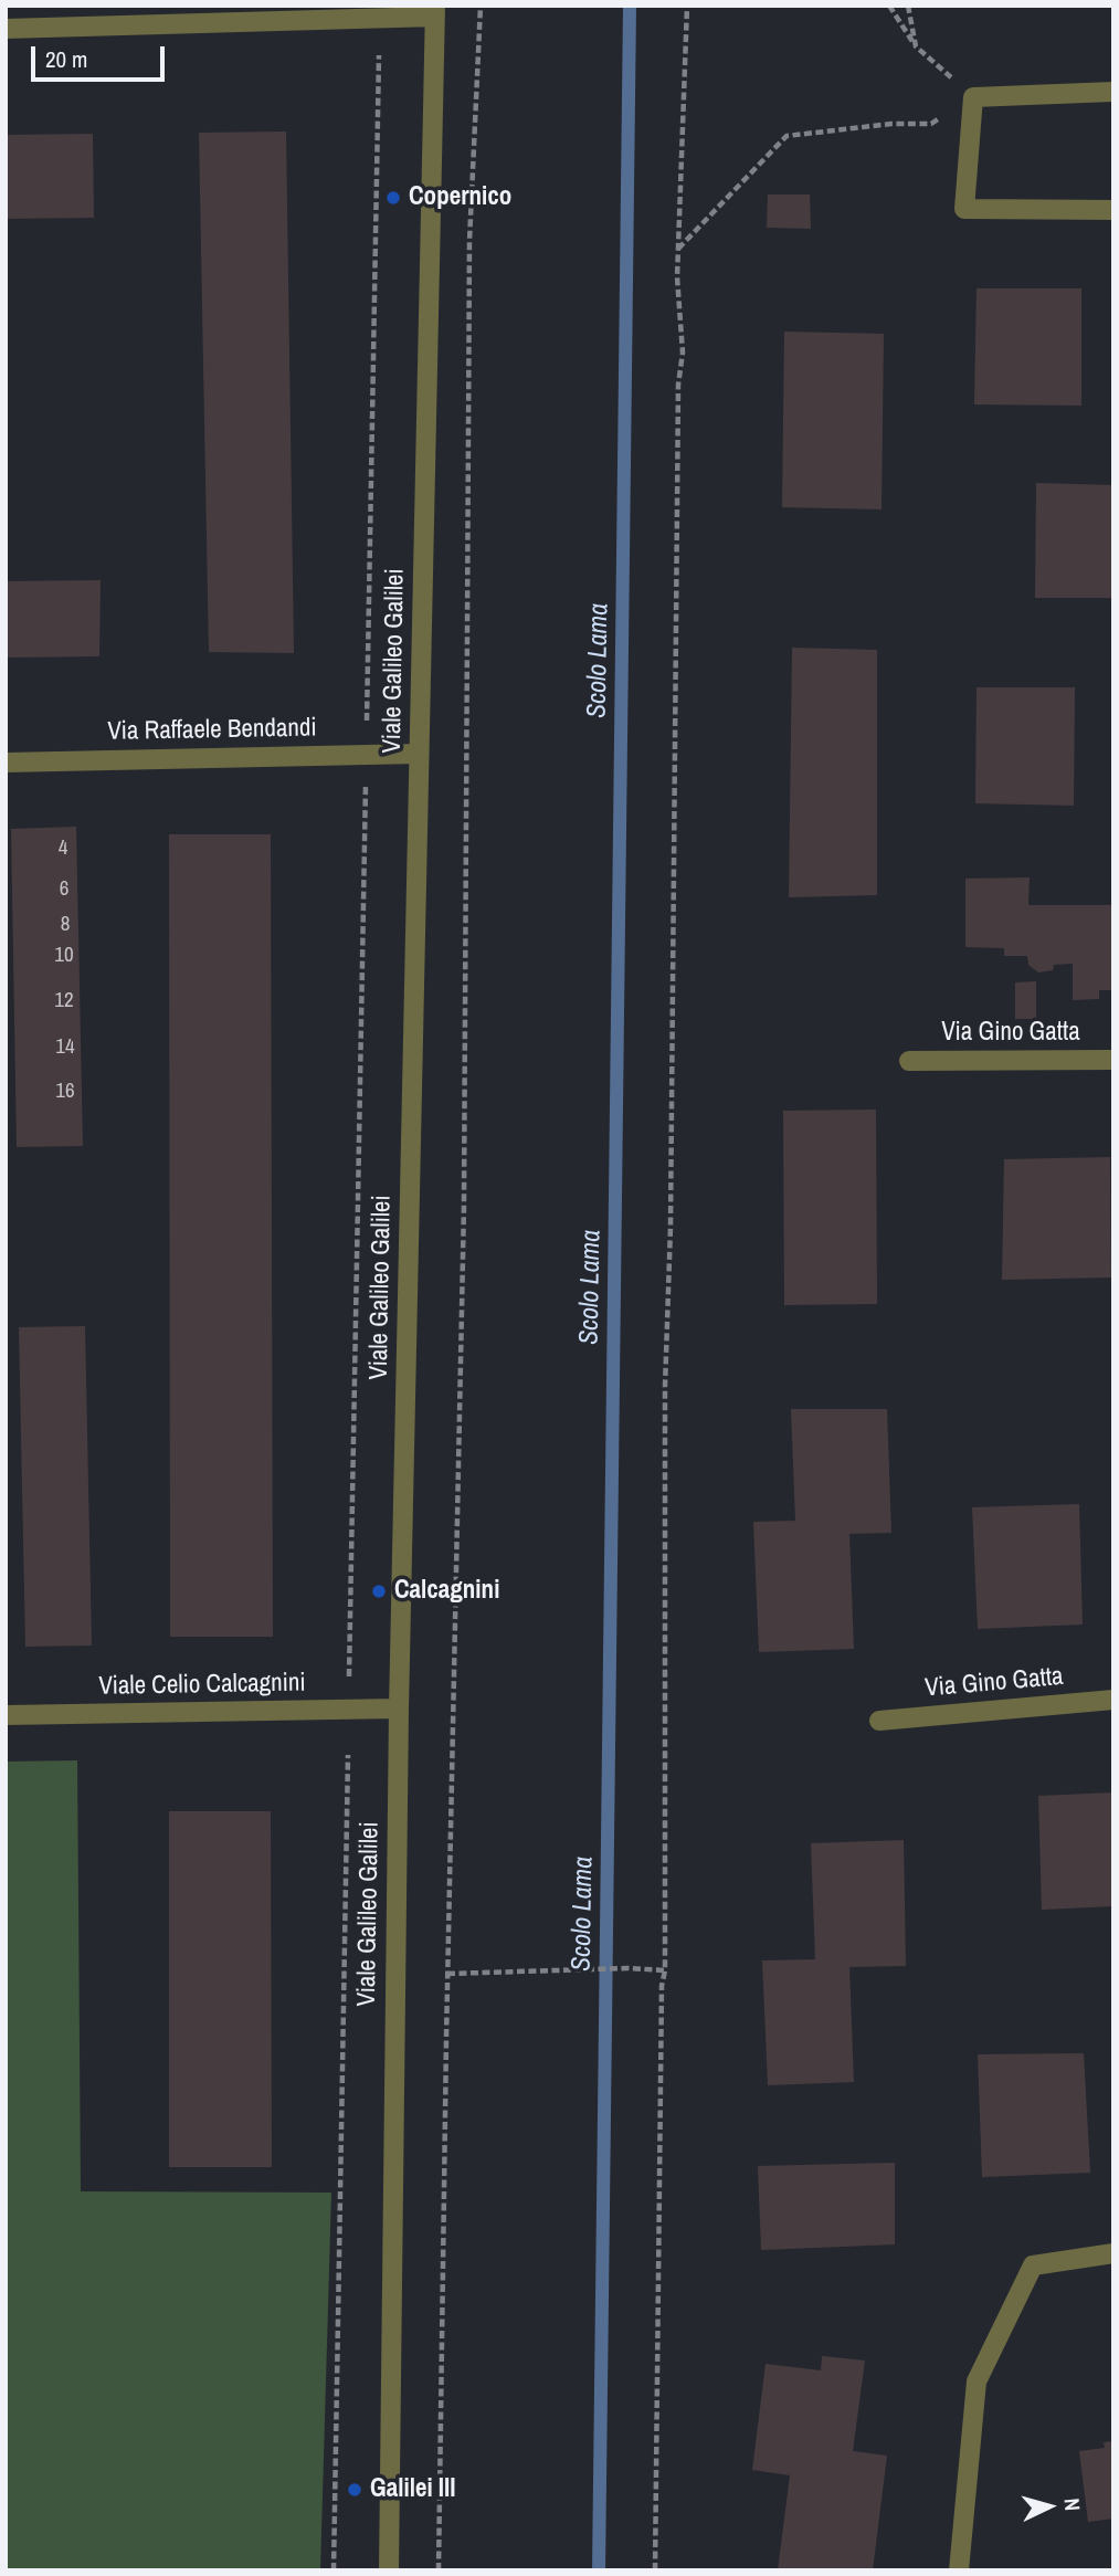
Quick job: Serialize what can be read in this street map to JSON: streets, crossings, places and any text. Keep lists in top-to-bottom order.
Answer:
{
  "streets": {
    "street": [
      "Viale Galileo Galilei",
      "Via Raffaele Bendandi",
      "Via Gino Gatta",
      "Viale Celio Calcagnini"
    ]
  },
  "crossings": [
    ["Viale Galileo Galilei", "Via Raffaele Bendandi"],
    ["Viale Galileo Galilei", "Viale Celio Calcagnini"]
  ],
  "water": ["Scolo Lama"],
  "places": ["Copernico", "Calcagnini", "Galilei III"],
  "house_numbers": [
    "4",
    "6",
    "8",
    "10",
    "12",
    "14",
    "16"
  ],
  "scale_bar": "20 m",
  "north": "right"
}
